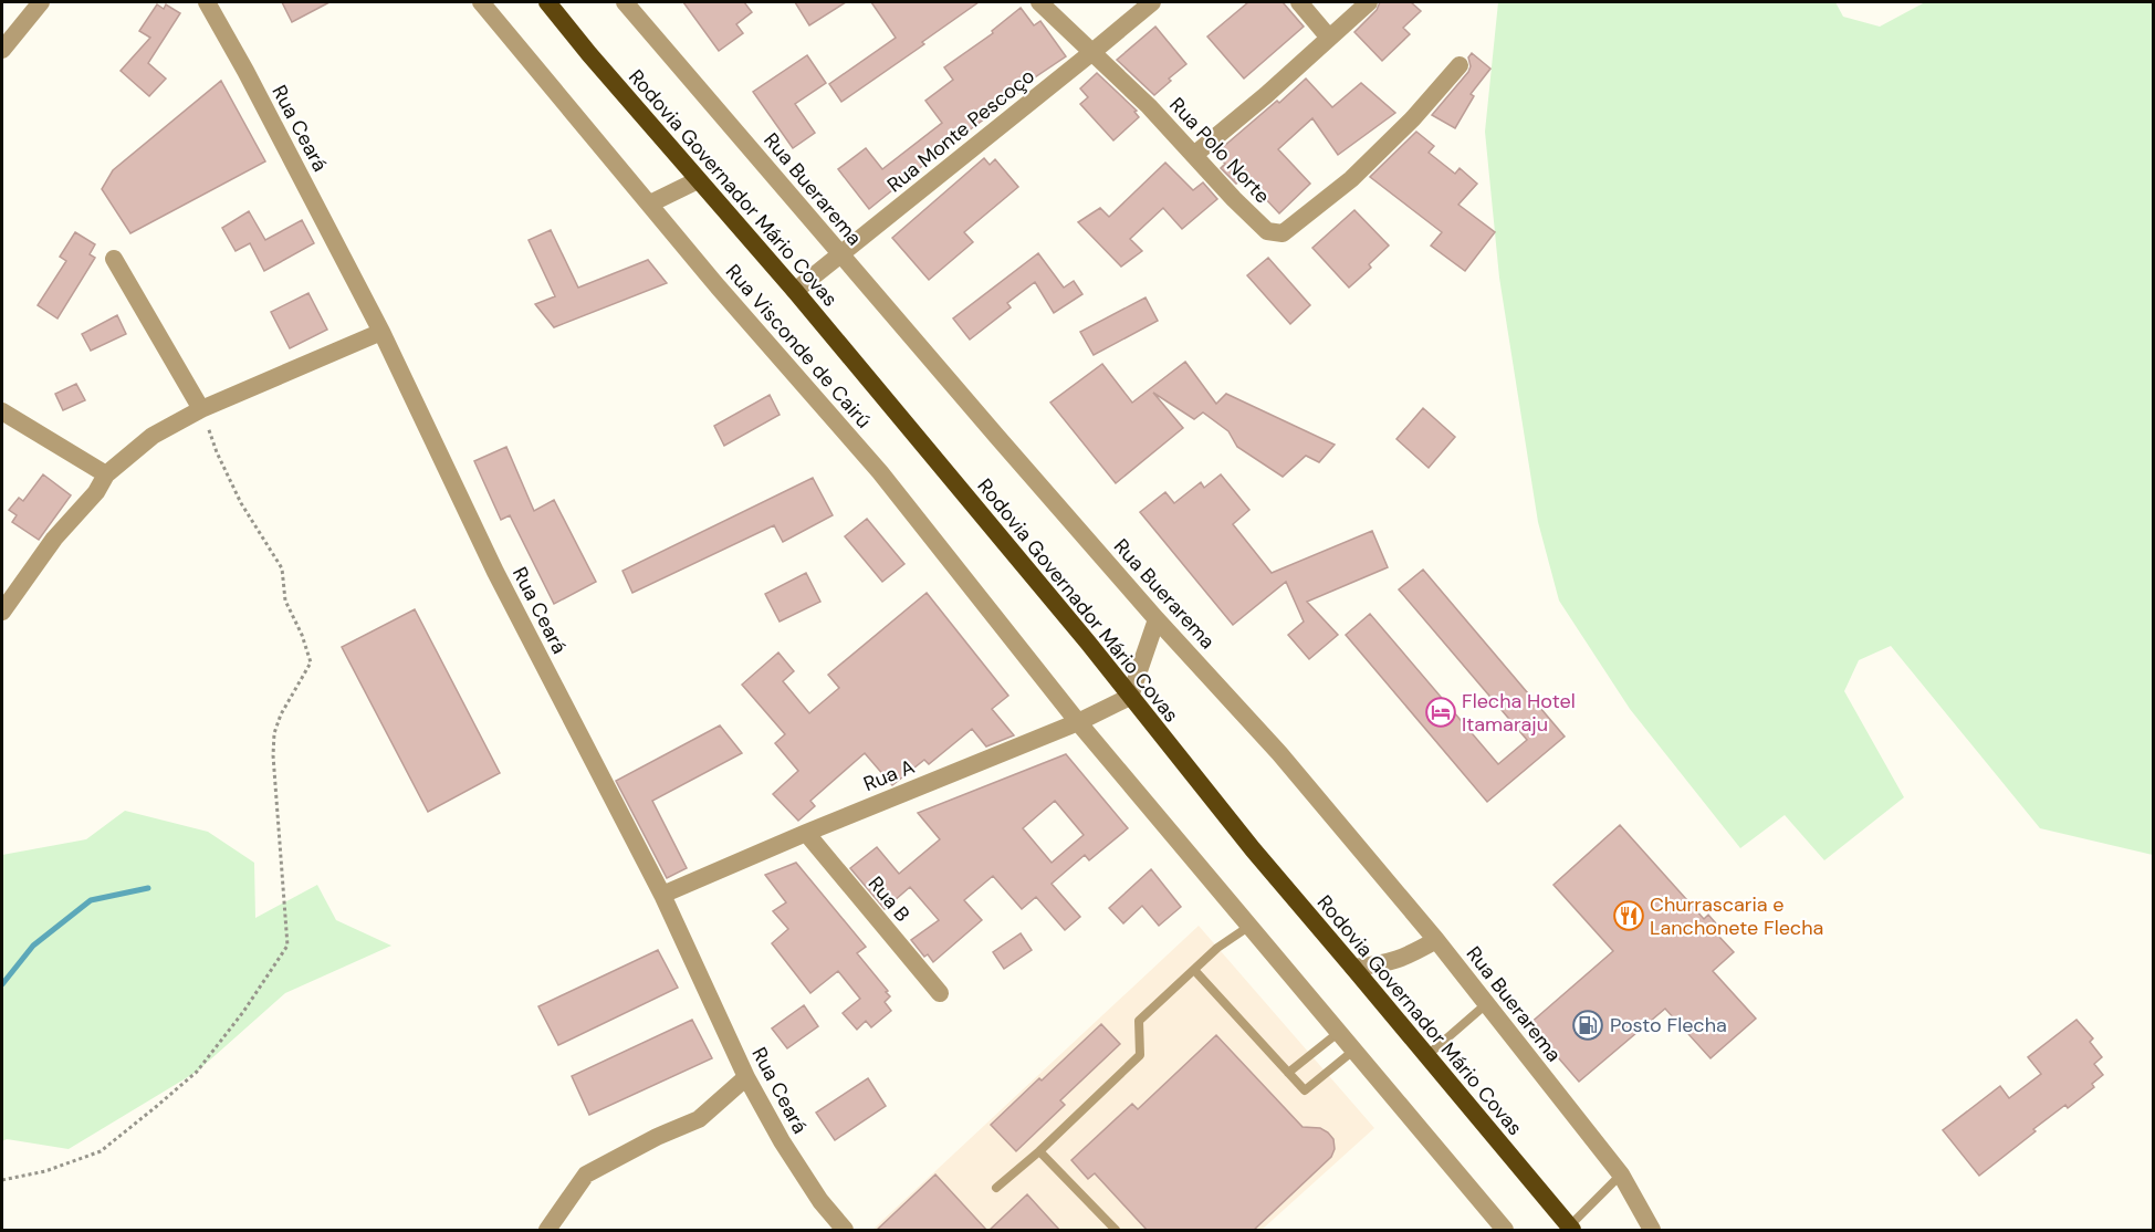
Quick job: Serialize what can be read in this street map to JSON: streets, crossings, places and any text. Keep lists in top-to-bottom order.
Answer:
{
  "streets": {
    "highway": ["Rodovia Governador Mário Covas"],
    "street": [
      "Rua Ceará",
      "Rua Monte Pescoço",
      "Rua Polo Norte",
      "Rua Buerarema",
      "Rua Visconde de Cairú",
      "Rua A",
      "Rua B"
    ]
  },
  "crossings": [
    ["Rua Ceará", "Rua A"],
    ["Rua Monte Pescoço", "Rua Polo Norte"],
    ["Rua Monte Pescoço", "Rodovia Governador Mário Covas"],
    ["Rua Monte Pescoço", "Rua Buerarema"],
    ["Rodovia Governador Mário Covas", "Rua A"],
    ["Rua Visconde de Cairú", "Rua A"],
    ["Rua A", "Rua B"]
  ],
  "places": {
    "hotel": ["Flecha Hotel Itamaraju"],
    "restaurant": ["Churrascaria e Lanchonete Flecha"],
    "fuel station": ["Posto Flecha"]
  }
}
